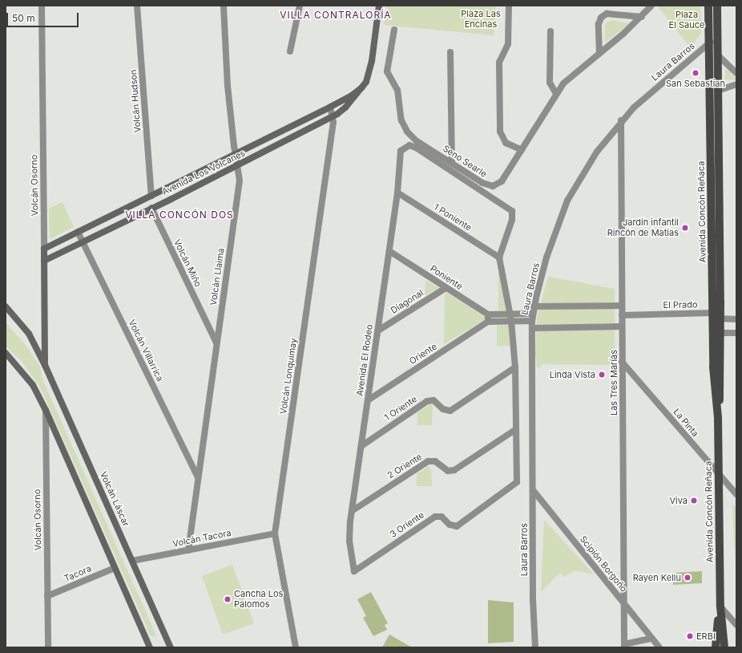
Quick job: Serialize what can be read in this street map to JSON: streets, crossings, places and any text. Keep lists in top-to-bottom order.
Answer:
{
  "streets": {
    "main road": ["Avenida Concón Reñaca"],
    "street": [
      "Laura Barros",
      "Volcán Hudson",
      "Seno Searle",
      "Avenida Los Volcanes",
      "Volcán Osorno",
      "1 Poniente",
      "Volcán Miño",
      "Volcán Llaima",
      "Poniente",
      "Diagonal",
      "El Prado",
      "Volcán Villarrica",
      "Oriente",
      "Avenida El Rodeo",
      "Volcán Lonquimay",
      "Las Tres Marías",
      "1 Oriente",
      "La Pinta",
      "2 Oriente",
      "Volcán Láscar",
      "3 Oriente",
      "Volcán Tacora",
      "Scipión Borgoño",
      "Tacora"
    ]
  },
  "crossings": [
    ["Laura Barros", "Avenida Concón Reñaca"],
    ["Laura Barros", "Las Tres Marías"],
    ["Laura Barros", "Scipión Borgoño"],
    ["Volcán Hudson", "Avenida Los Volcanes"],
    ["Avenida Los Volcanes", "Volcán Osorno"],
    ["Avenida Los Volcanes", "Volcán Miño"],
    ["Avenida Los Volcanes", "Volcán Llaima"],
    ["Avenida Los Volcanes", "Volcán Villarrica"],
    ["Avenida Los Volcanes", "Volcán Lonquimay"],
    ["Volcán Osorno", "Volcán Láscar"],
    ["Volcán Osorno", "Tacora"],
    ["Avenida Concón Reñaca", "El Prado"],
    ["Avenida Concón Reñaca", "La Pinta"],
    ["1 Poniente", "Avenida El Rodeo"],
    ["Volcán Miño", "Volcán Llaima"],
    ["Volcán Llaima", "Volcán Villarrica"],
    ["Volcán Llaima", "Volcán Tacora"],
    ["Poniente", "Diagonal"],
    ["Poniente", "Avenida El Rodeo"],
    ["Diagonal", "Avenida El Rodeo"],
    ["El Prado", "Las Tres Marías"],
    ["Oriente", "Avenida El Rodeo"],
    ["Avenida El Rodeo", "1 Oriente"],
    ["Avenida El Rodeo", "2 Oriente"],
    ["Avenida El Rodeo", "3 Oriente"],
    ["Volcán Lonquimay", "Volcán Tacora"],
    ["Las Tres Marías", "La Pinta"],
    ["Las Tres Marías", "Scipión Borgoño"],
    ["2 Oriente", "3 Oriente"],
    ["Volcán Láscar", "Volcán Tacora"]
  ],
  "districts": ["VILLA CONTRALORÍA", "VILLA CONCÓN DOS"],
  "parks": ["Plaza Las Encinas", "Plaza El Sauce"],
  "places": [
    "San Sebastian",
    "Jardín infantil Rincón de Matías",
    "Linda Vista",
    "Viva",
    "Rayen Kellu",
    "Cancha Los Palomos",
    "ERBI"
  ],
  "scale_bar": "50 m"
}
